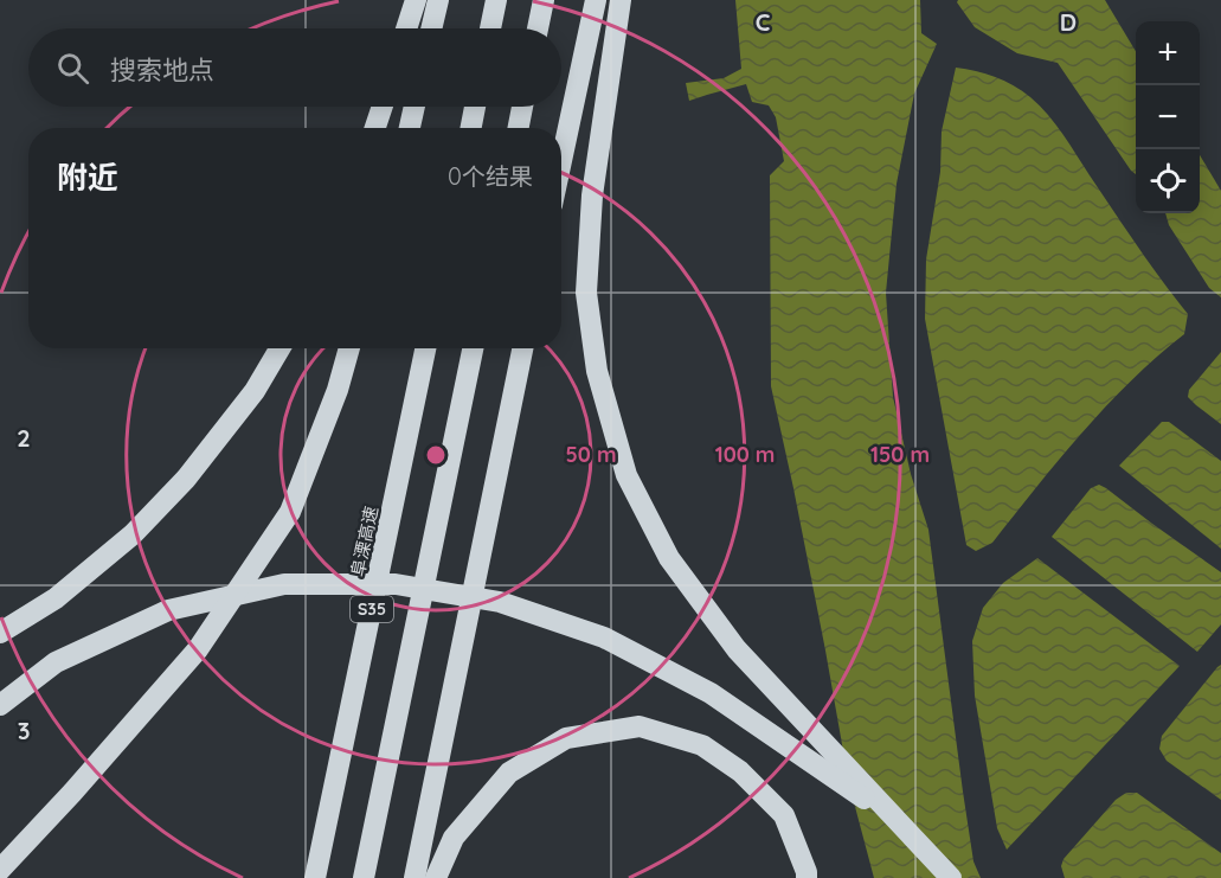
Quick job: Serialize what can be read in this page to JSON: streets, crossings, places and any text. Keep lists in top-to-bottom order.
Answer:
{
  "streets": {
    "highway": ["阜溧高速", "S35"]
  },
  "page": {
    "map_buttons": ["+", "−"],
    "search": "搜索地点",
    "heading": ["附近", "0个结果"]
  },
  "grid": {
    "columns": ["C", "D"],
    "rows": ["2", "3"]
  },
  "rings": ["50 m", "100 m", "150 m"]
}
